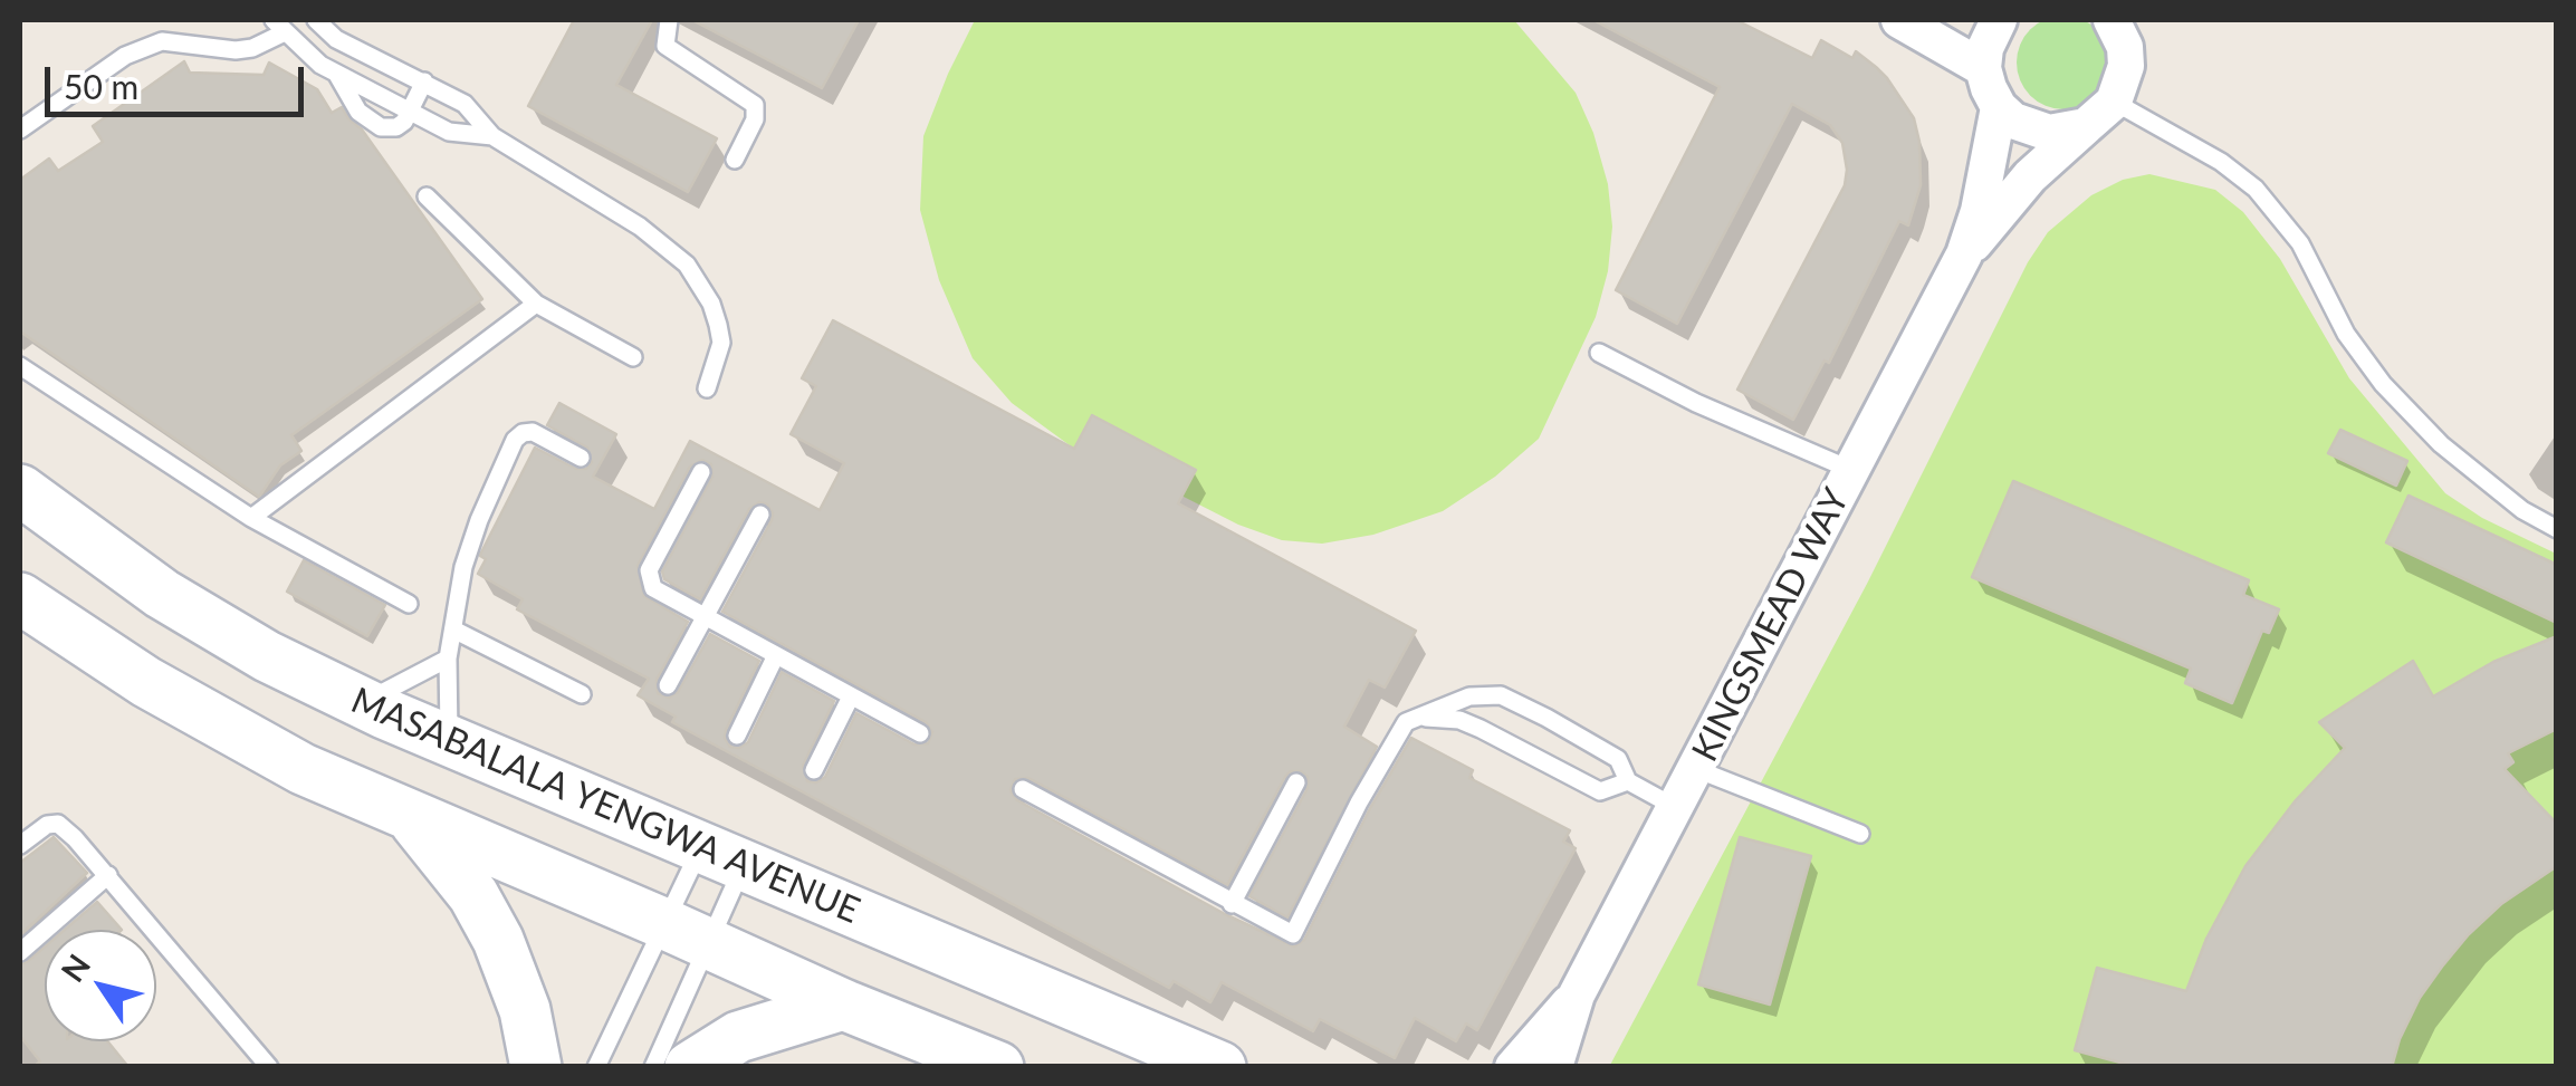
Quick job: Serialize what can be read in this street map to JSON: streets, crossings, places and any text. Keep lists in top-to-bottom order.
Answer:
{
  "streets": {
    "main road": ["MASABALALA YENGWA AVENUE"],
    "street": ["KINGSMEAD WAY"]
  },
  "scale_bar": "50 m",
  "north": "top left"
}
